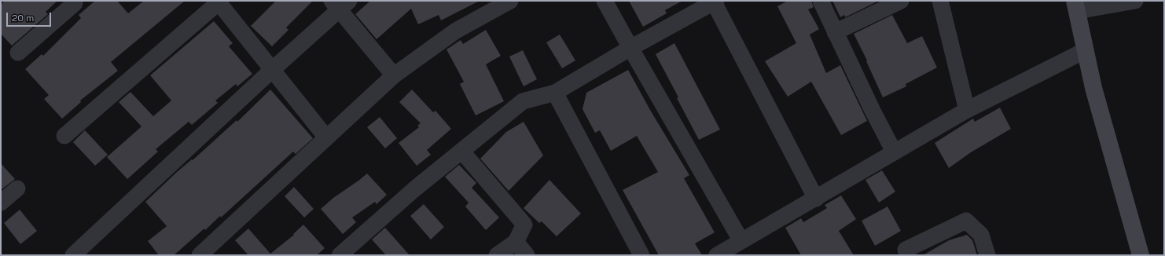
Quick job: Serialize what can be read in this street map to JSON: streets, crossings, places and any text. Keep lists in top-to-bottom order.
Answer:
{
  "scale_bar": "20 m"
}
